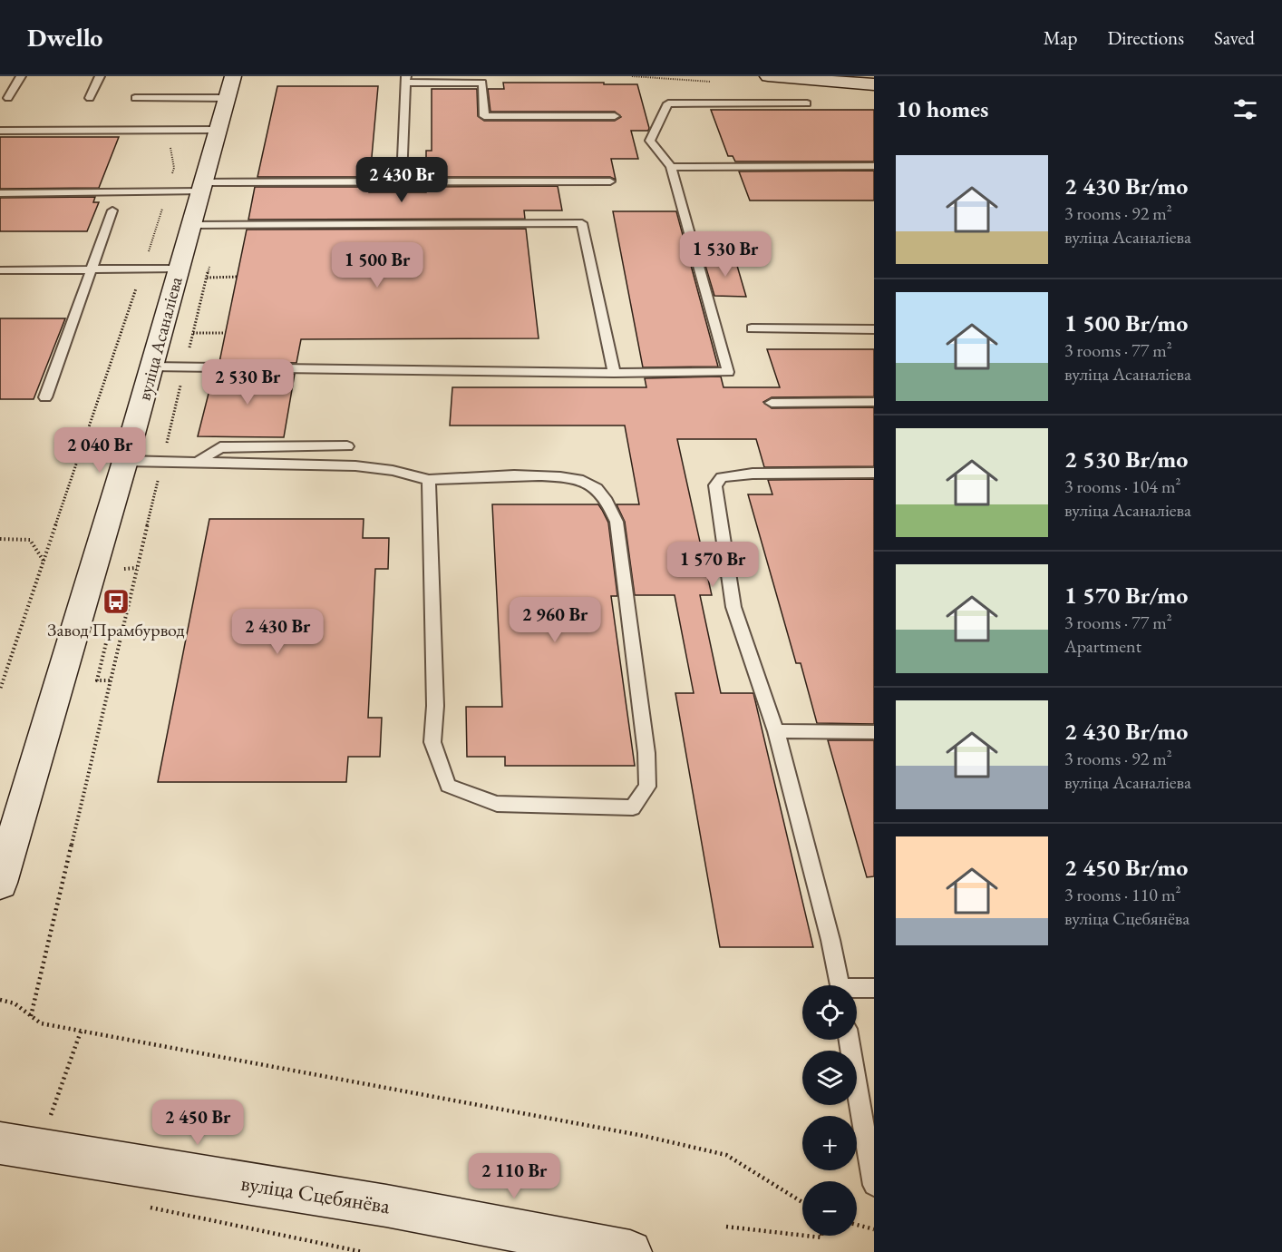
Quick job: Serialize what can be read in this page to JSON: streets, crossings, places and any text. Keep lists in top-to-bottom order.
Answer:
{
  "streets": {
    "street": ["вуліца Асаналіева", "вуліца Сцебянёва"]
  },
  "places": {
    "bus stop": ["Завод Прамбурвод"]
  },
  "page": {
    "header": "Dwello",
    "nav": ["Map", "Directions", "Saved"],
    "heading": "10 homes",
    "list": [
      {
        "name": "2 430 Br/mo",
        "note": "3 rooms · 92 m² · вуліца Асаналіева"
      },
      {
        "name": "1 500 Br/mo",
        "note": "3 rooms · 77 m² · вуліца Асаналіева"
      },
      {
        "name": "2 530 Br/mo",
        "note": "3 rooms · 104 m² · вуліца Асаналіева"
      },
      {
        "name": "1 570 Br/mo",
        "note": "3 rooms · 77 m² · Apartment"
      },
      {
        "name": "2 430 Br/mo",
        "note": "3 rooms · 92 m² · вуліца Асаналіева"
      },
      {
        "name": "2 450 Br/mo",
        "note": "3 rooms · 110 m² · вуліца Сцебянёва"
      }
    ],
    "price": [
      "2 430 Br",
      "1 530 Br",
      "1 500 Br",
      "2 530 Br",
      "2 040 Br",
      "1 570 Br",
      "2 960 Br",
      "2 430 Br",
      "2 450 Br",
      "2 110 Br"
    ],
    "map_buttons": ["+", "−"]
  }
}
